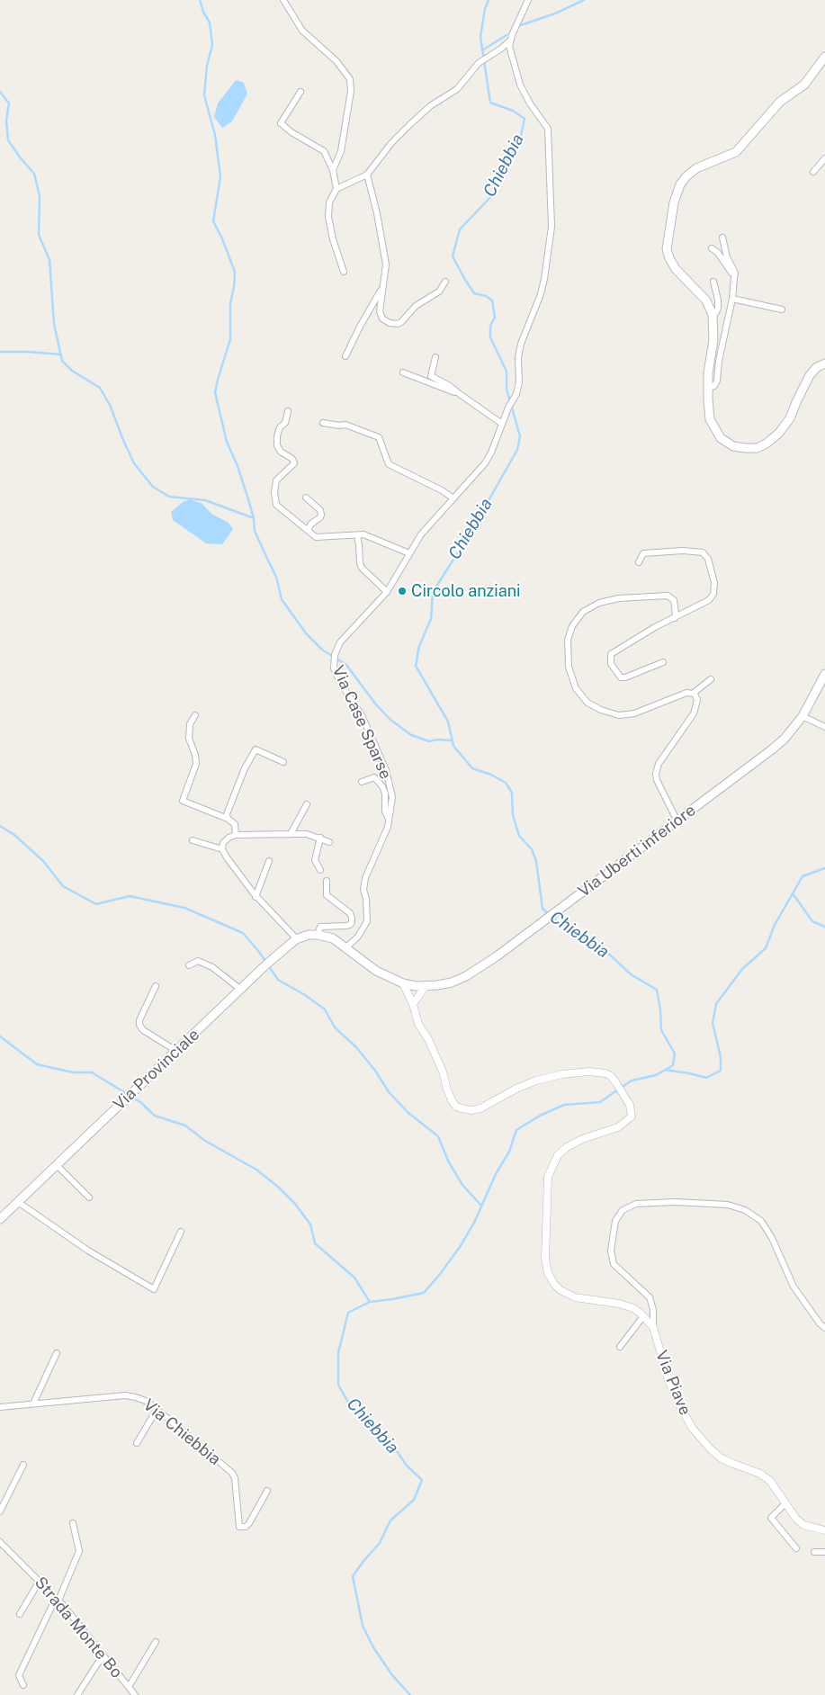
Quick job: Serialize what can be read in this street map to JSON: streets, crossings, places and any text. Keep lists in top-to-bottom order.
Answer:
{
  "streets": {
    "main road": ["Via Uberti inferiore", "Via Provinciale"],
    "street": [
      "Via Case Sparse",
      "Via Piave",
      "Via Chiebbia",
      "Strada Monte Bo"
    ]
  },
  "crossings": [
    ["Via Case Sparse", "Via Uberti inferiore"]
  ],
  "water": ["Chiebbia"],
  "places": ["Circolo anziani"]
}
